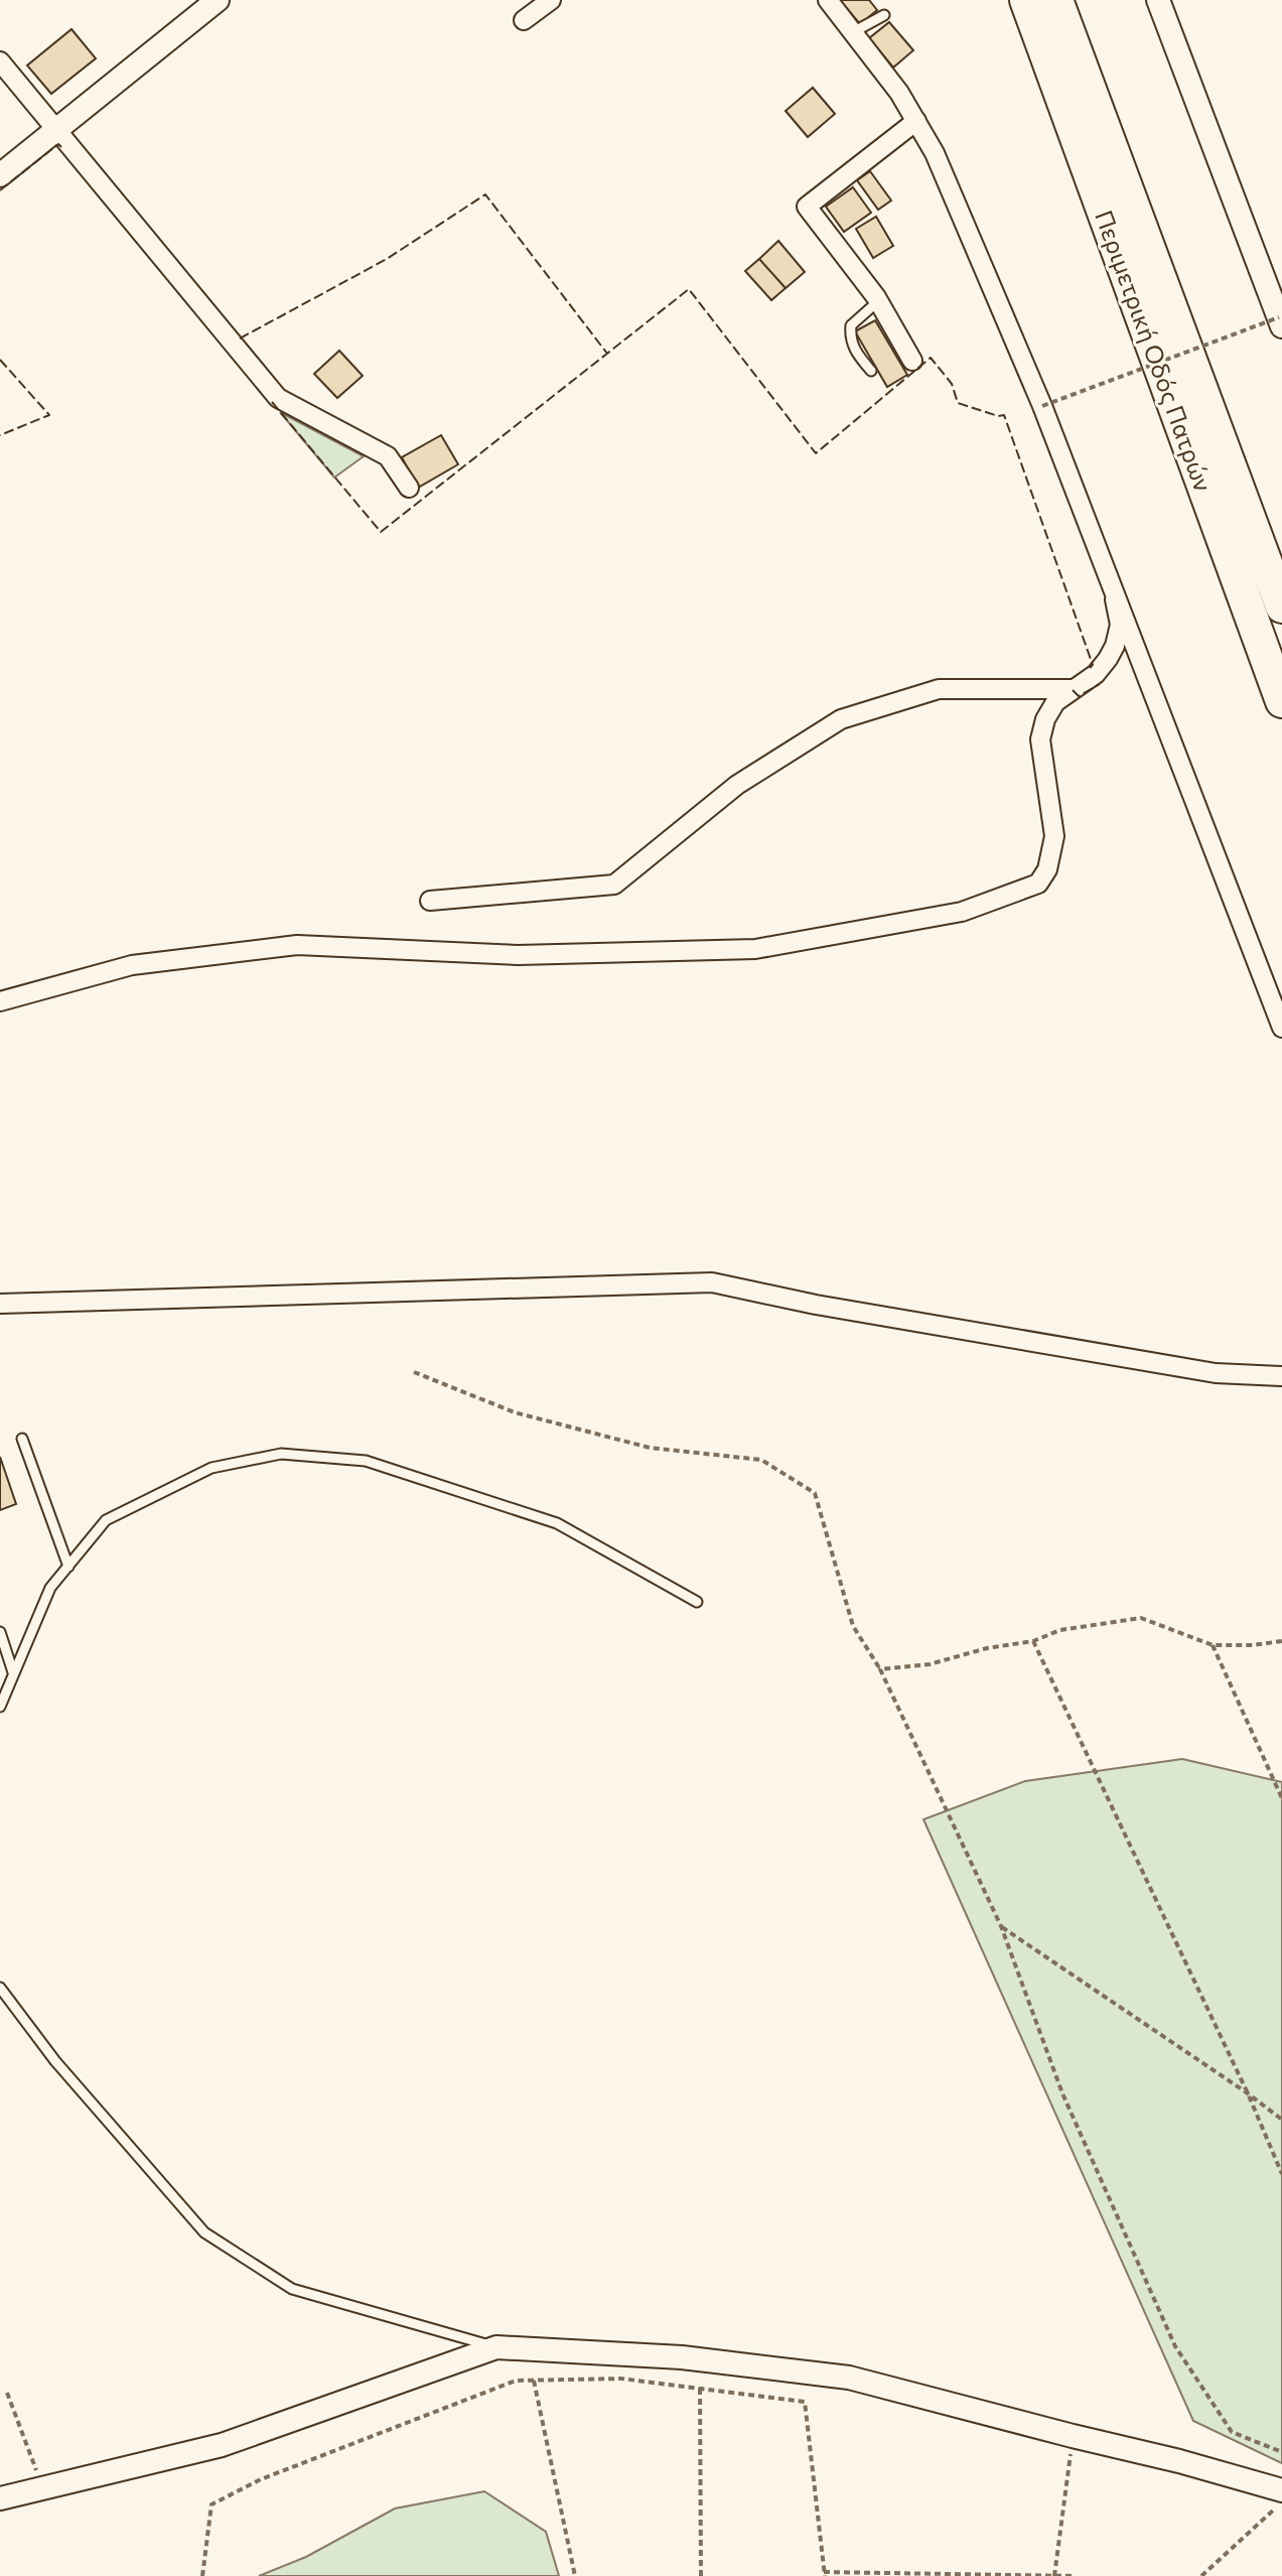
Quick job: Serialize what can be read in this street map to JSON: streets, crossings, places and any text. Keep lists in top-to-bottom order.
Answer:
{
  "streets": {
    "highway": ["Περιμετρική Οδός Πατρών"]
  }
}
